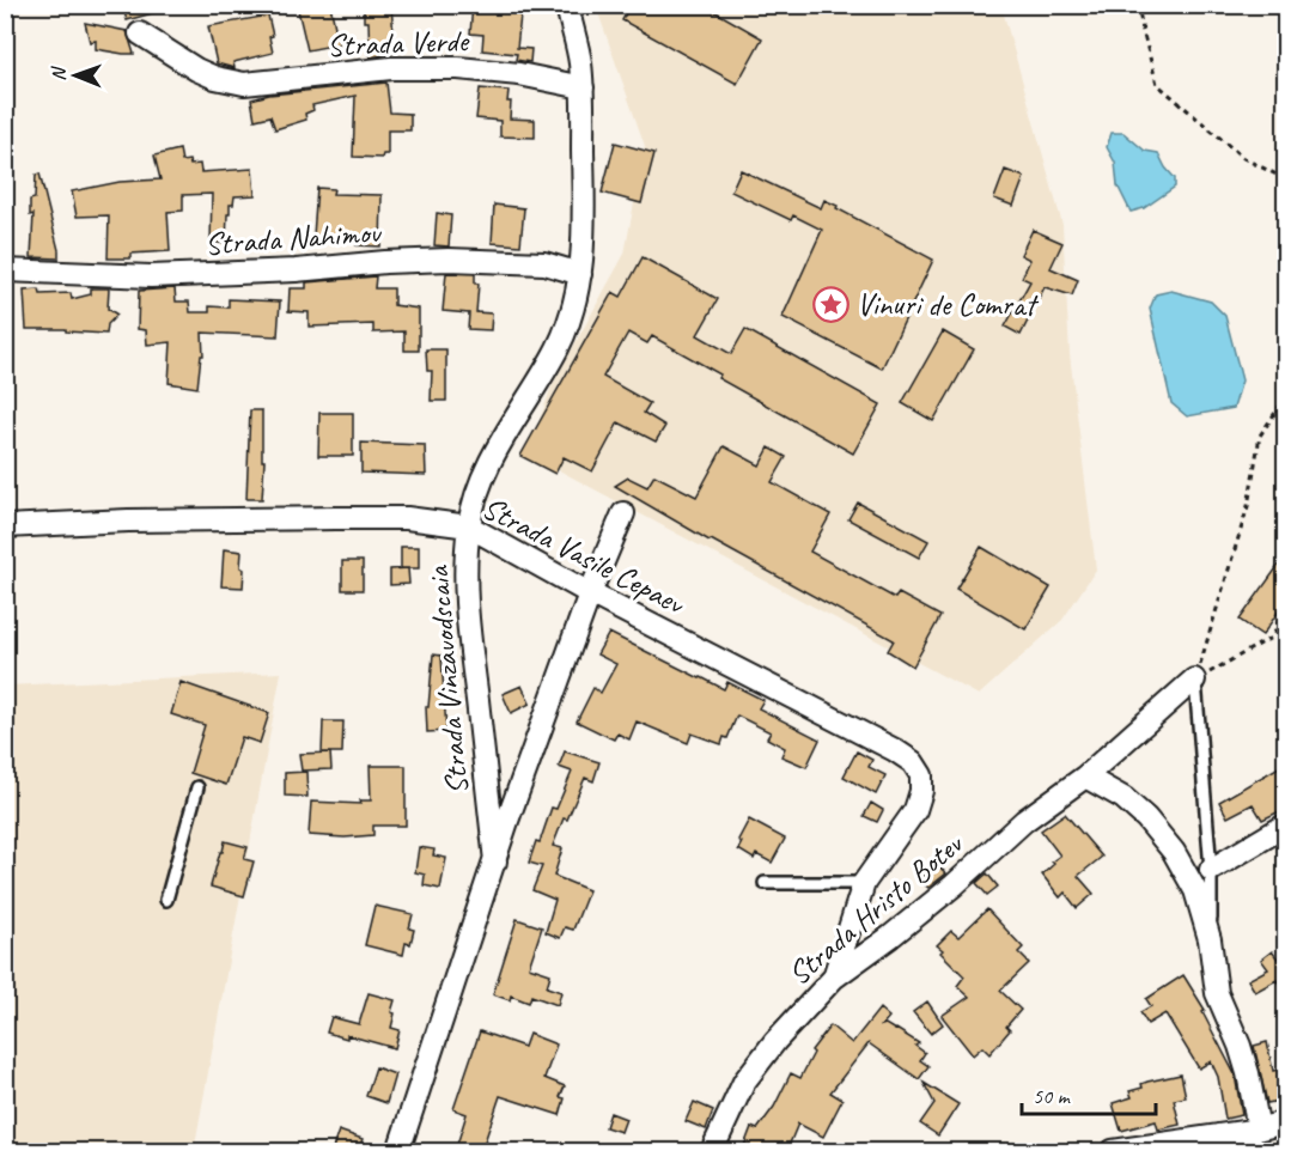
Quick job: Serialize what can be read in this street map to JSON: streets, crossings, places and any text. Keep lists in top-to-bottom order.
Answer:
{
  "streets": {
    "street": [
      "Strada Verde",
      "Strada Nahimov",
      "Strada Vasile Cepaev",
      "Strada Vinzavodscaia",
      "Strada Hristo Botev"
    ]
  },
  "crossings": [
    ["Strada Verde", "Strada Vinzavodscaia"],
    ["Strada Nahimov", "Strada Vinzavodscaia"],
    ["Strada Vasile Cepaev", "Strada Vinzavodscaia"]
  ],
  "places": {
    "place": ["Vinuri de Comrat"]
  },
  "scale_bar": "50 m",
  "north": "left"
}
